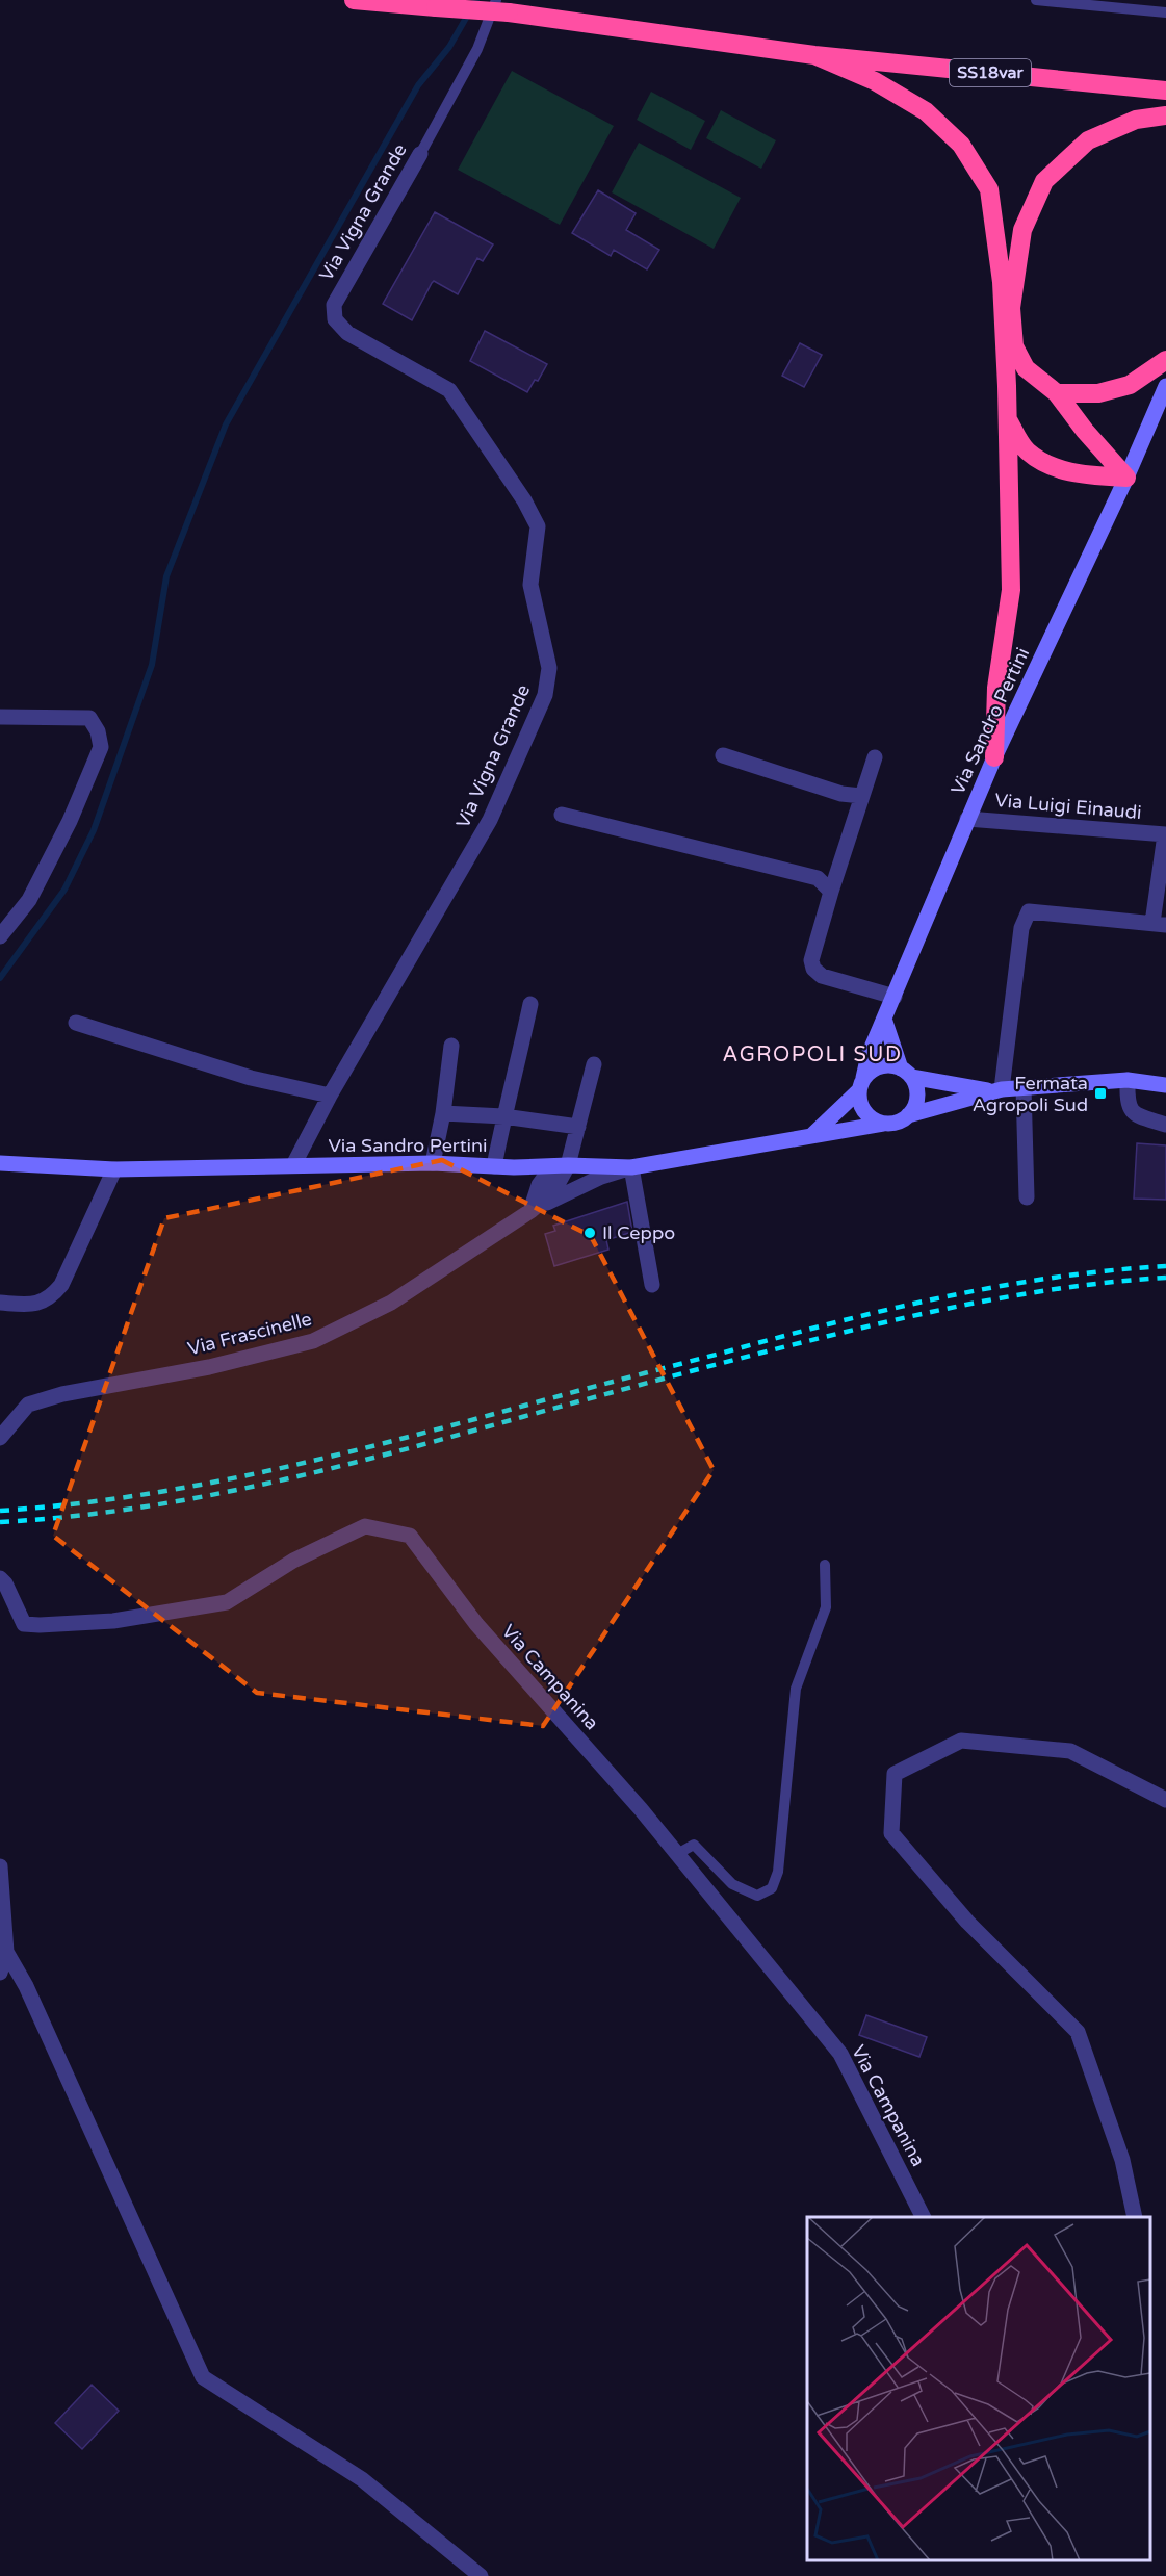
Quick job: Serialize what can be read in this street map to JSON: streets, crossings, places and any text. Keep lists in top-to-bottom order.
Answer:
{
  "streets": {
    "highway": ["SS18var"],
    "street": [
      "Via Vigna Grande",
      "Via Sandro Pertini",
      "Via Luigi Einaudi",
      "Via Frascinelle",
      "Via Campanina"
    ]
  },
  "crossings": [
    ["SS18var", "Via Vigna Grande"],
    ["Via Vigna Grande", "Via Sandro Pertini"],
    ["Via Sandro Pertini", "Via Luigi Einaudi"],
    ["Via Sandro Pertini", "Via Frascinelle"]
  ],
  "districts": ["AGROPOLI SUD"],
  "places": {
    "transit": ["Fermata Agropoli Sud"],
    "other": ["Il Ceppo"]
  }
}
